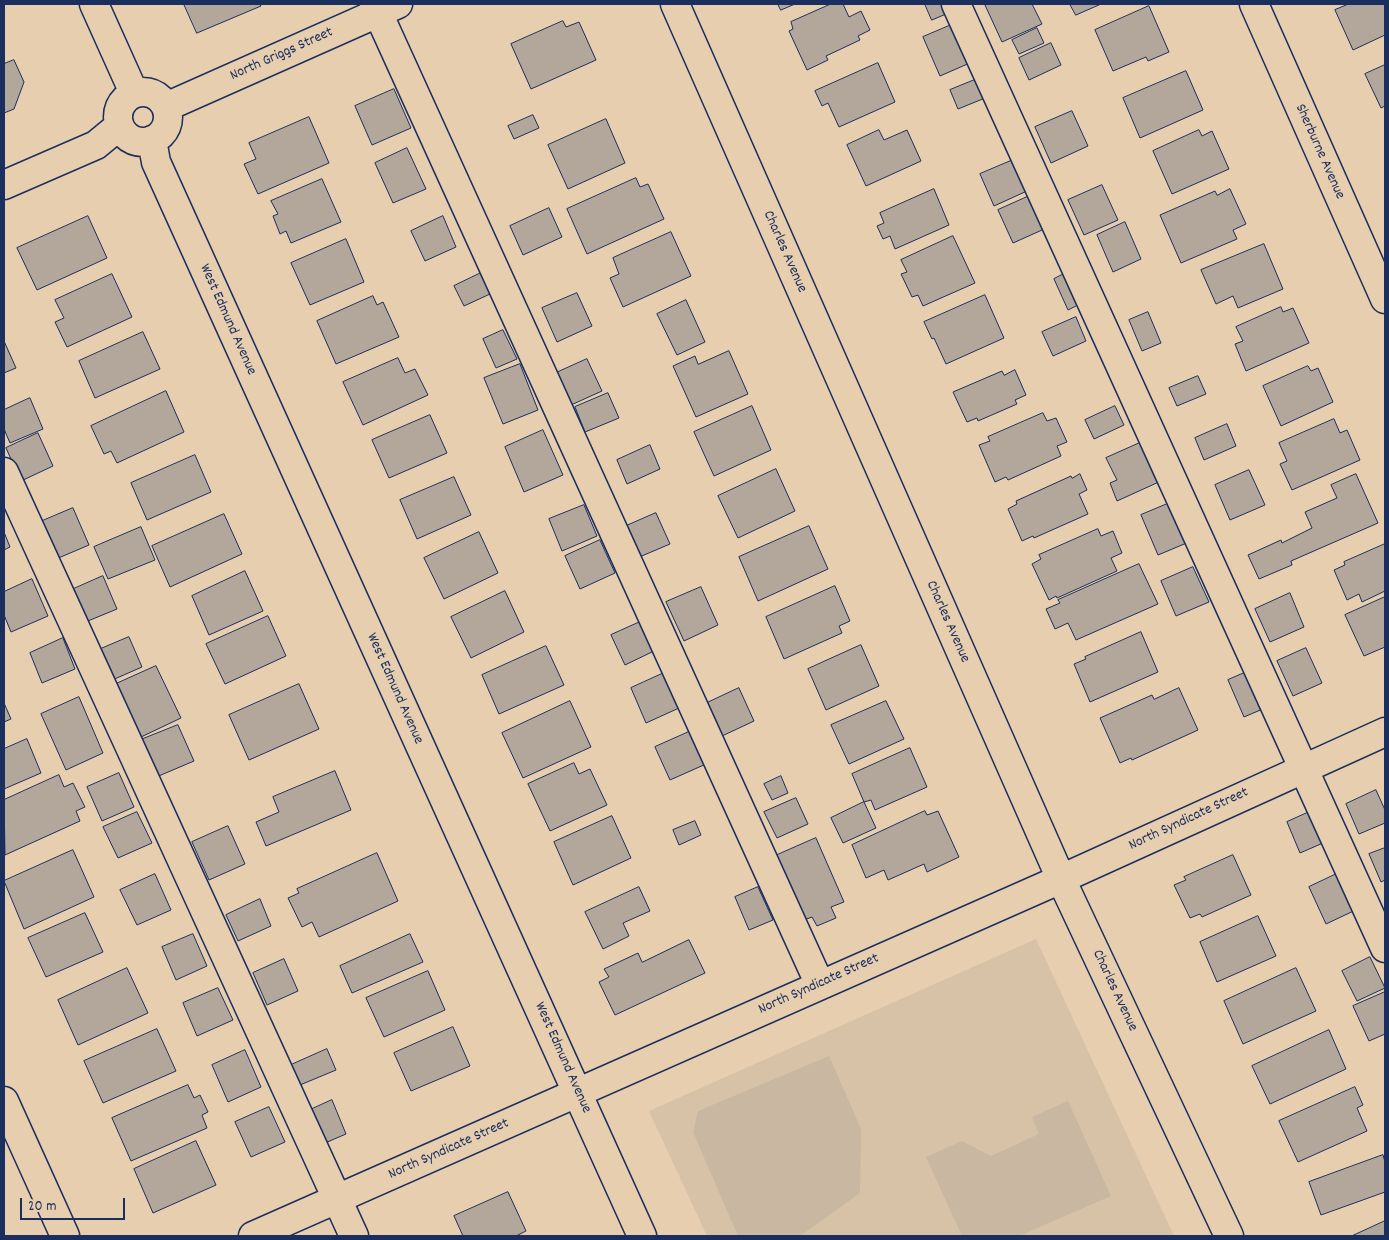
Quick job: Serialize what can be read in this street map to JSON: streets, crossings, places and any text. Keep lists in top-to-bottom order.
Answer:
{
  "streets": {
    "street": [
      "North Griggs Street",
      "Sherburne Avenue",
      "Charles Avenue",
      "West Edmund Avenue",
      "North Syndicate Street"
    ]
  },
  "crossings": [
    ["North Griggs Street", "West Edmund Avenue"],
    ["Charles Avenue", "North Syndicate Street"],
    ["West Edmund Avenue", "North Syndicate Street"]
  ],
  "scale_bar": "20 m"
}
